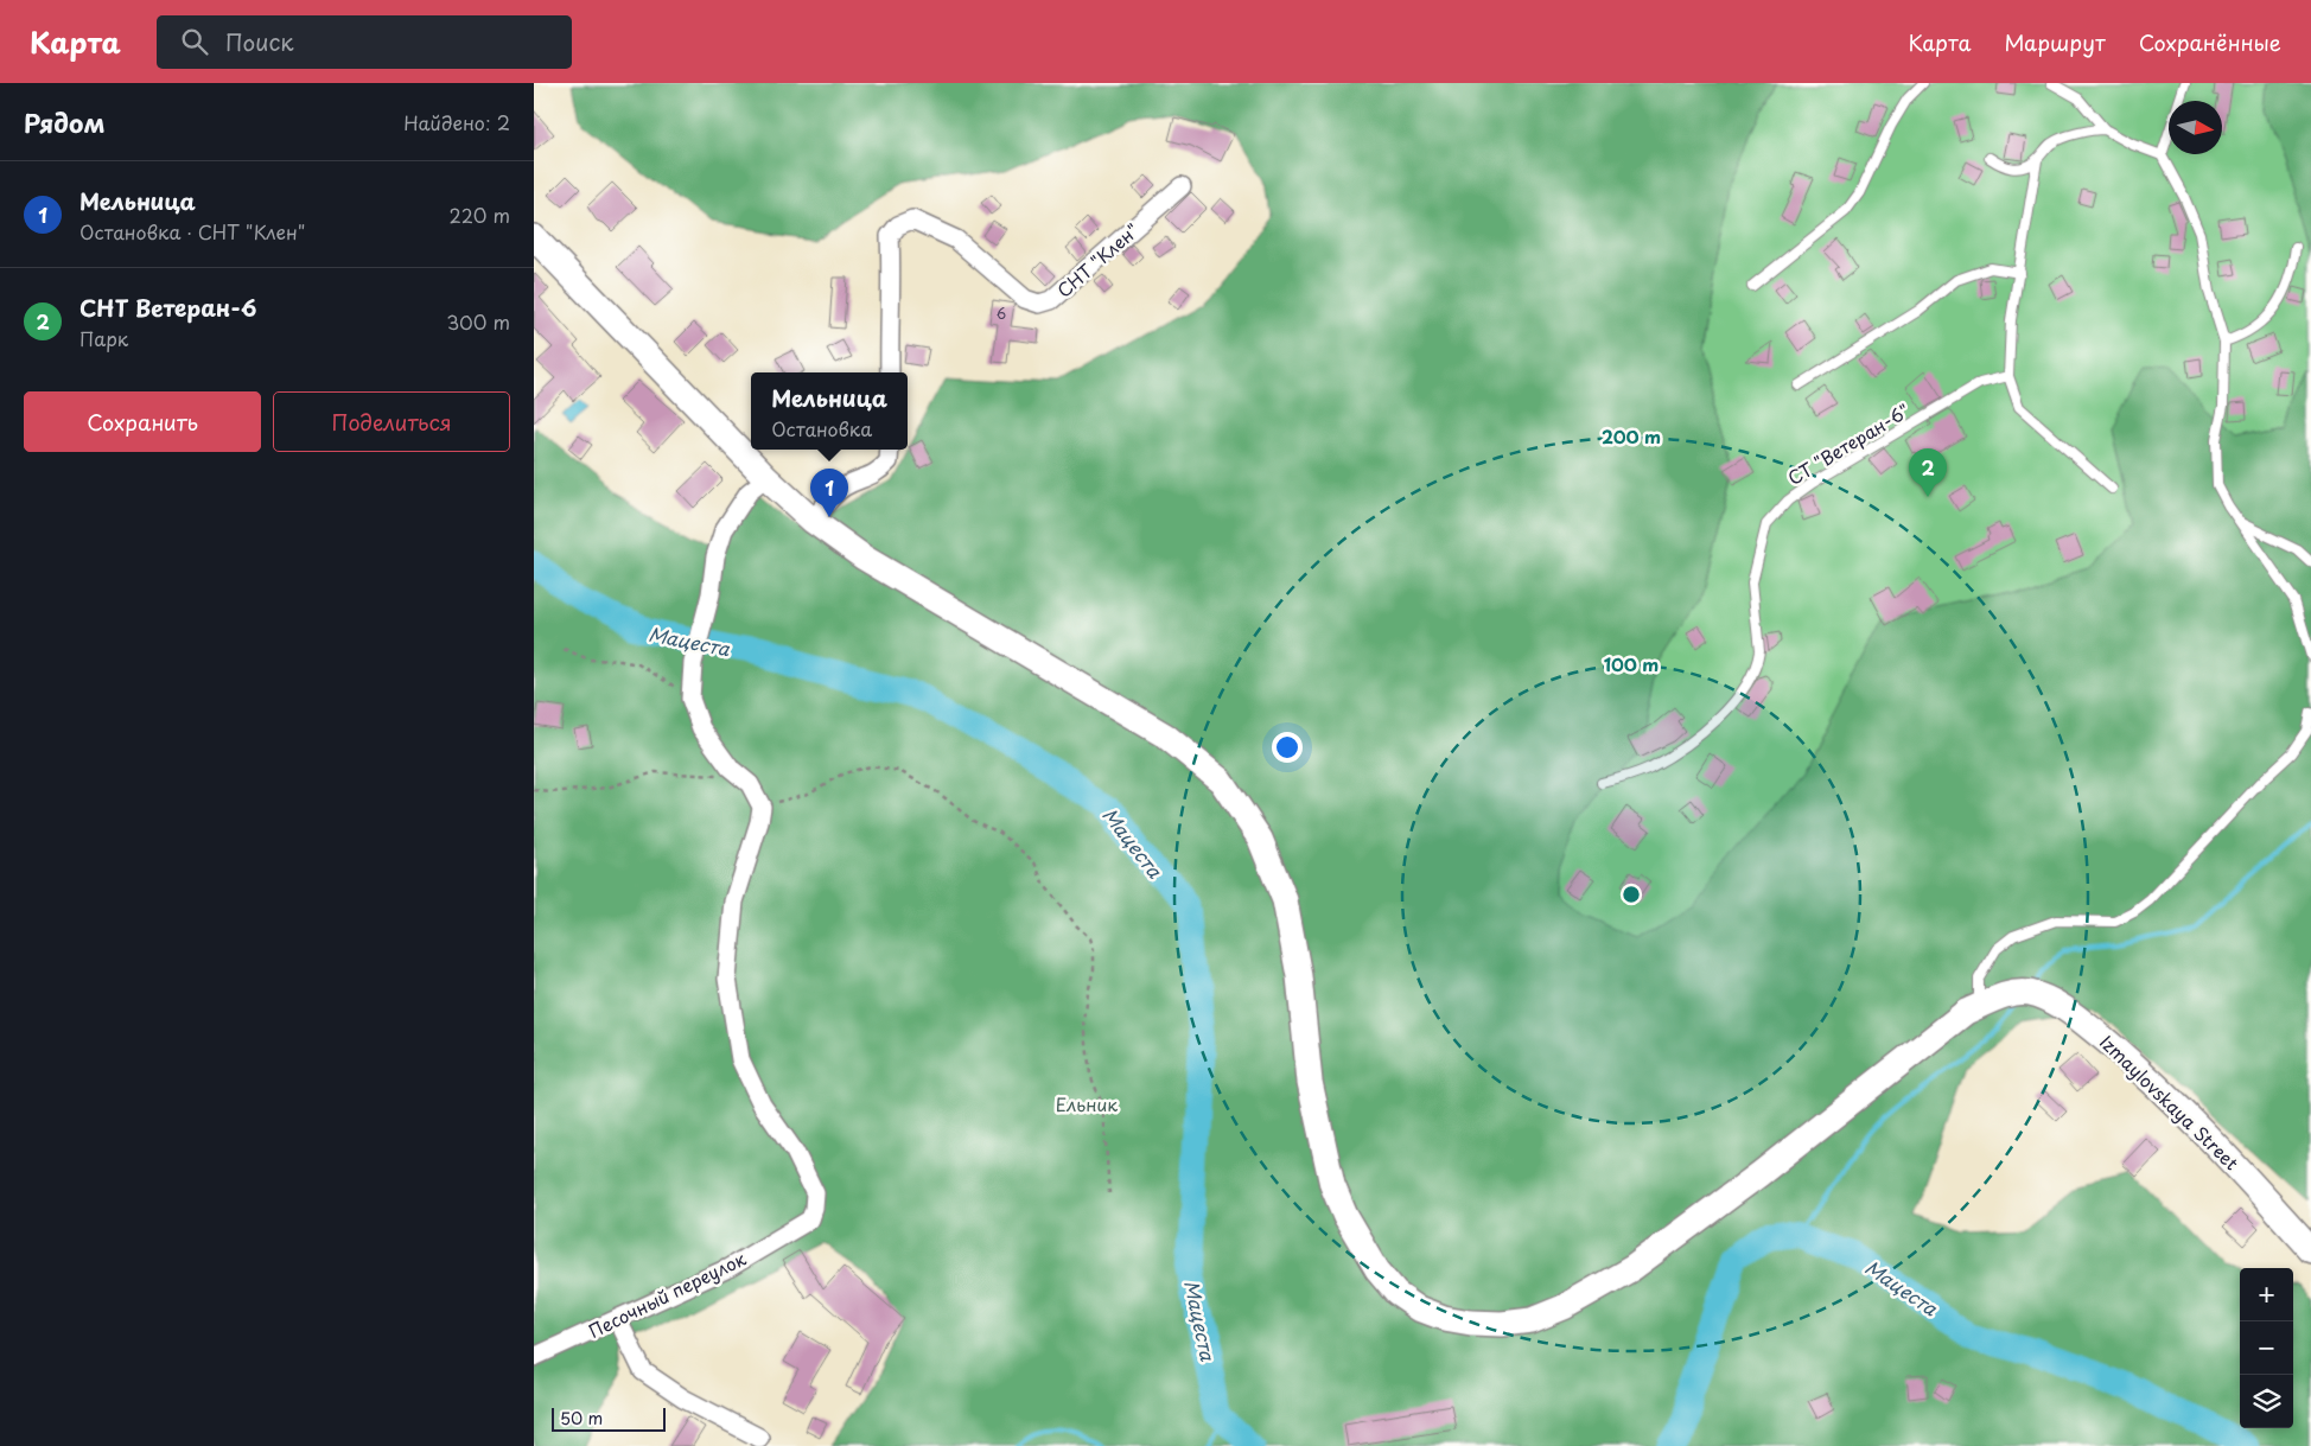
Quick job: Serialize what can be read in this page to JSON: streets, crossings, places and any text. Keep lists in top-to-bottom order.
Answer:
{
  "streets": {
    "street": ["СНТ \"Клен\"", "Izmaylovskaya Street", "Песочный переулок"],
    "lane": ["СТ \"Ветеран-6\""]
  },
  "water": ["Мацеста"],
  "parks": ["Ельник"],
  "house_numbers": ["6"],
  "scale_bar": "50 m",
  "north": "right",
  "page": {
    "header": "Карта",
    "search": "Поиск",
    "nav": ["Карта", "Маршрут", "Сохранённые"],
    "heading": ["Рядом", "Найдено: 2"],
    "list": [
      {
        "mark": "1",
        "name": "Мельница",
        "note": "Остановка · СНТ \"Клен\"",
        "value": "220 m"
      },
      {
        "mark": "2",
        "name": "СНТ Ветеран-6",
        "note": "Парк",
        "value": "300 m"
      }
    ],
    "popup": ["Мельница", "Остановка"],
    "buttons": ["Сохранить", "Поделиться"],
    "pins": ["2", "1"],
    "map_buttons": ["+", "−"],
    "scale": "50 m"
  },
  "rings": ["200 m", "100 m"]
}
